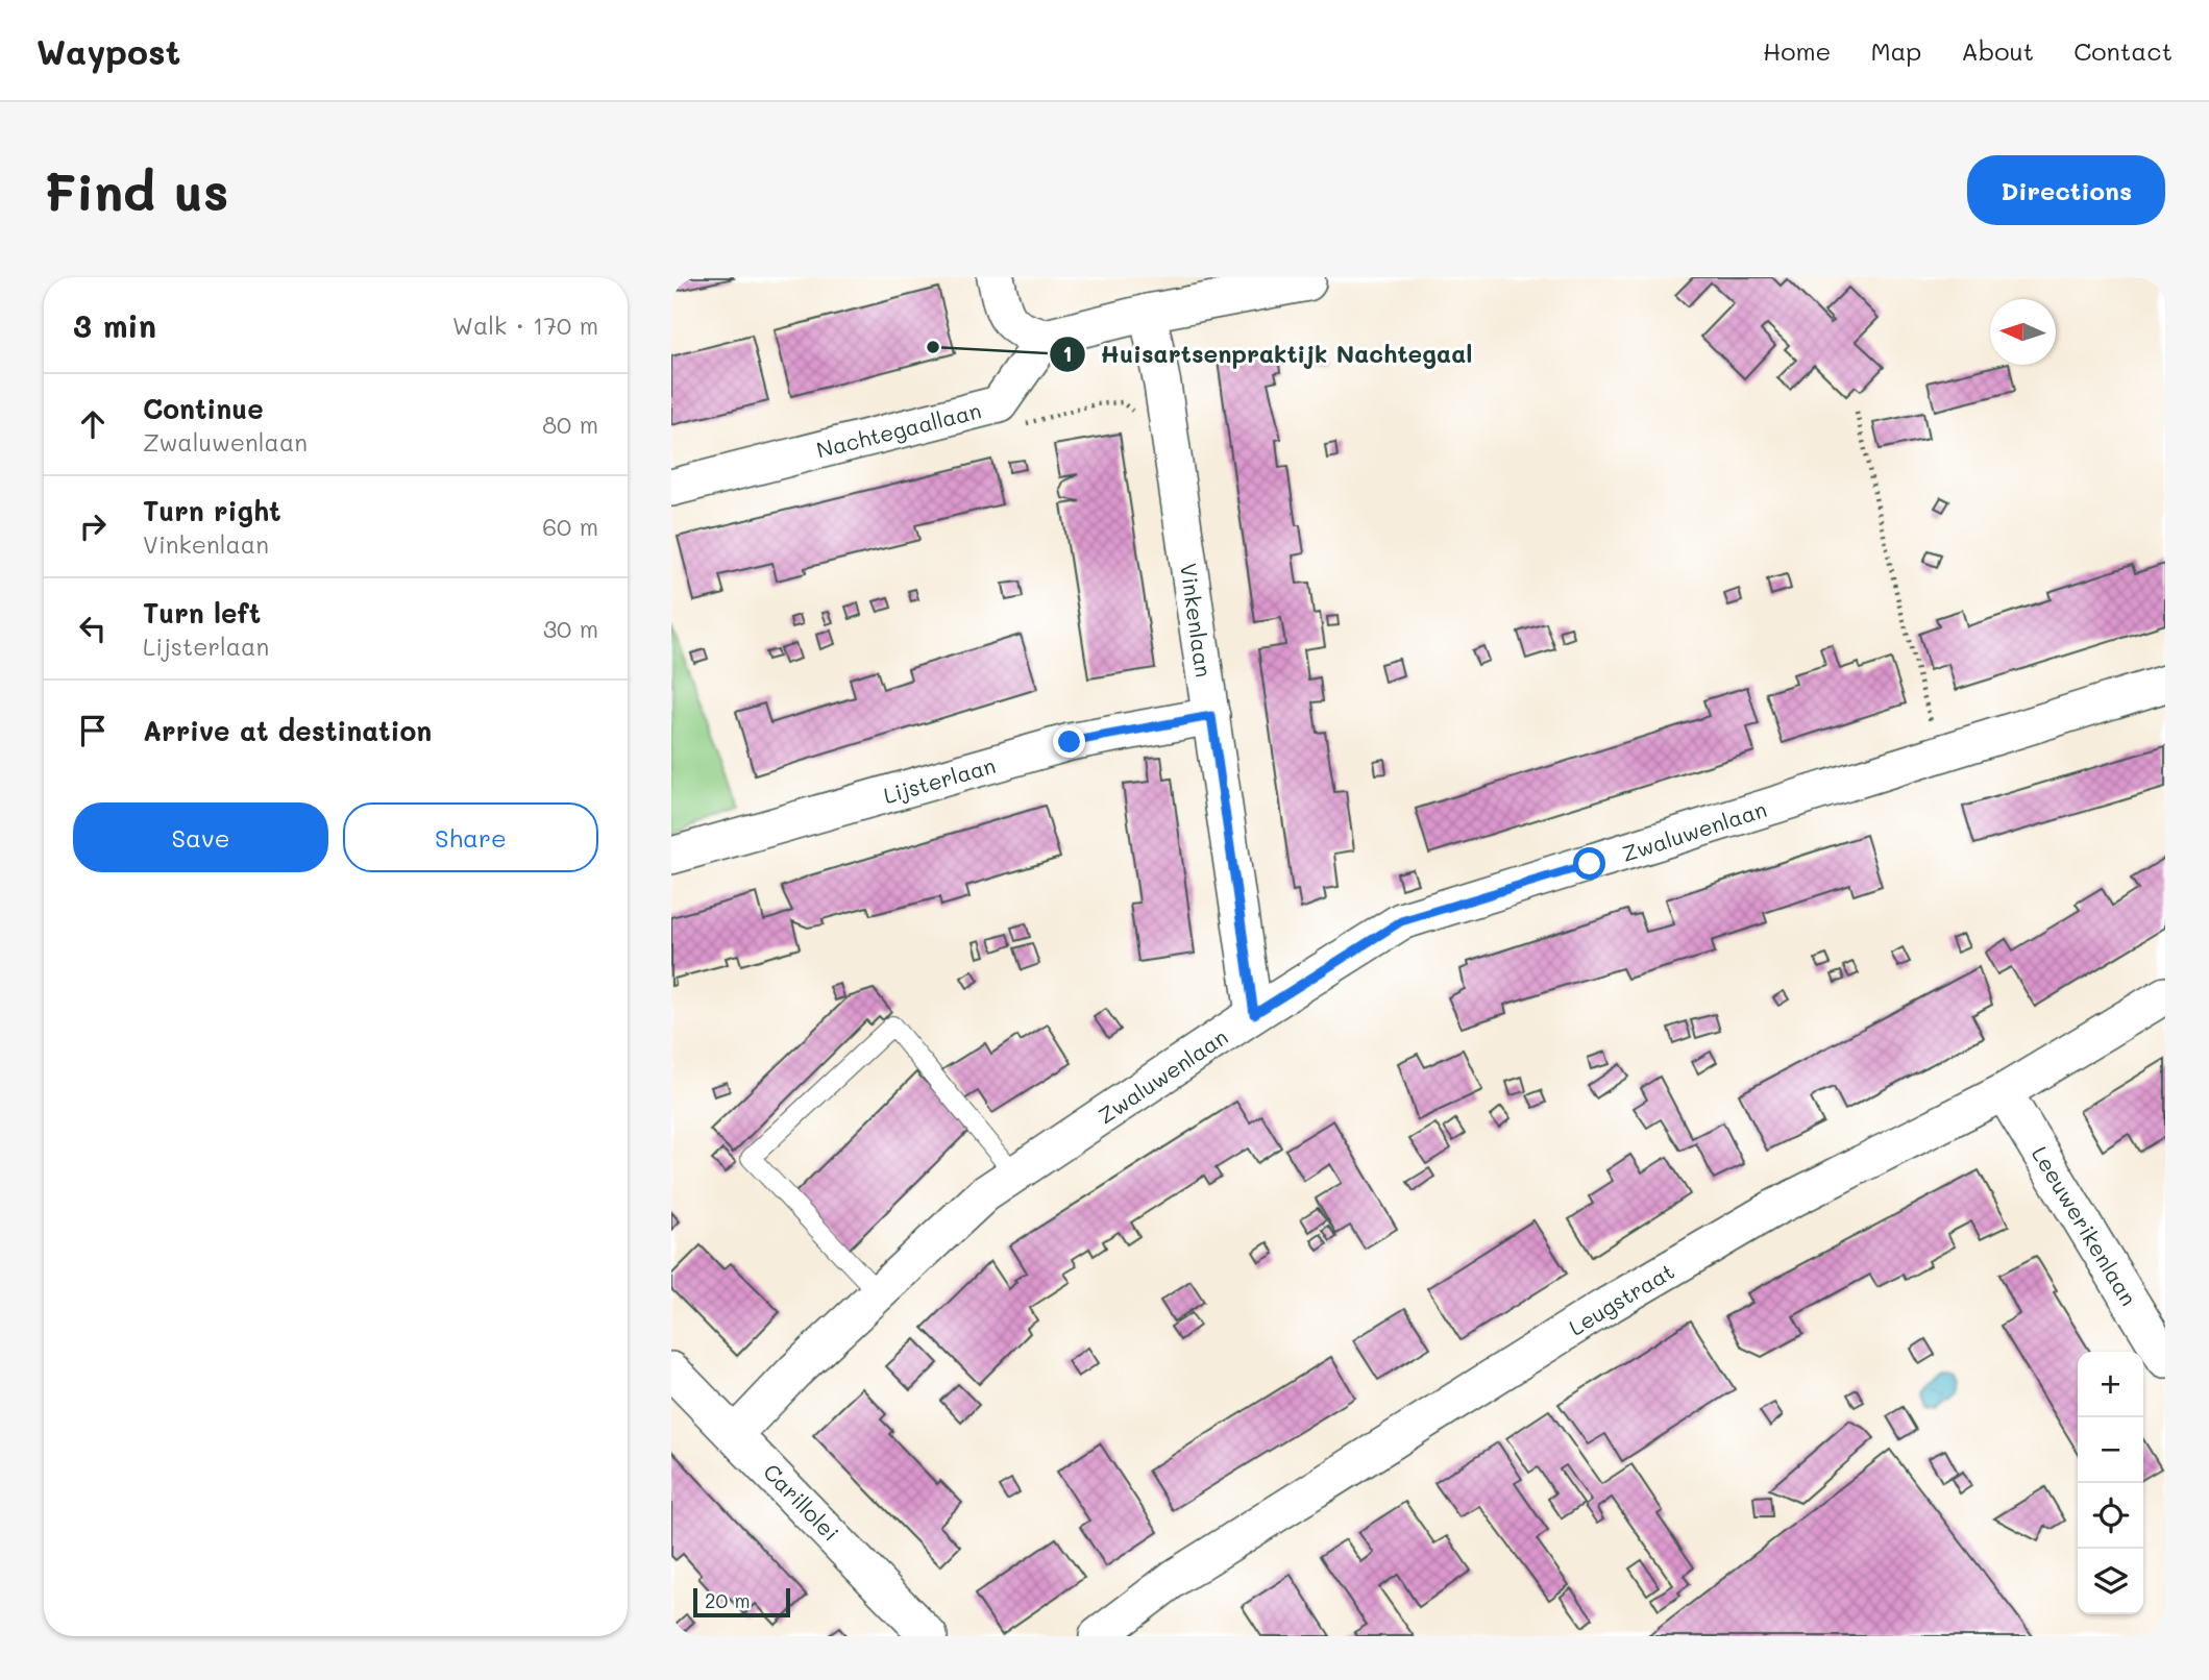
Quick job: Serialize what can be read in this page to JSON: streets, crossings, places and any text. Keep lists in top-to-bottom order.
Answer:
{
  "streets": {
    "street": [
      "Nachtegaallaan",
      "Vinkenlaan",
      "Lijsterlaan",
      "Zwaluwenlaan",
      "Leeuwerikenlaan",
      "Leugstraat",
      "Carillolei"
    ]
  },
  "crossings": [
    ["Vinkenlaan", "Lijsterlaan"],
    ["Vinkenlaan", "Zwaluwenlaan"],
    ["Zwaluwenlaan", "Carillolei"],
    ["Leeuwerikenlaan", "Leugstraat"]
  ],
  "places": ["Huisartsenpraktijk Nachtegaal"],
  "scale_bar": "20 m",
  "north": "left",
  "page": {
    "header": "Waypost",
    "nav": [
      "Home",
      "Map",
      "About",
      "Contact"
    ],
    "buttons": [
      "Directions",
      ["Save", "Share"]
    ],
    "title": "Find us",
    "heading": ["3 min", "Walk · 170 m"],
    "list": [
      ["Continue", "Zwaluwenlaan", "80 m"],
      ["Turn right", "Vinkenlaan", "60 m"],
      ["Turn left", "Lijsterlaan", "30 m"],
      "Arrive at destination"
    ],
    "map_buttons": ["+", "−"],
    "scale": "20 m"
  }
}
